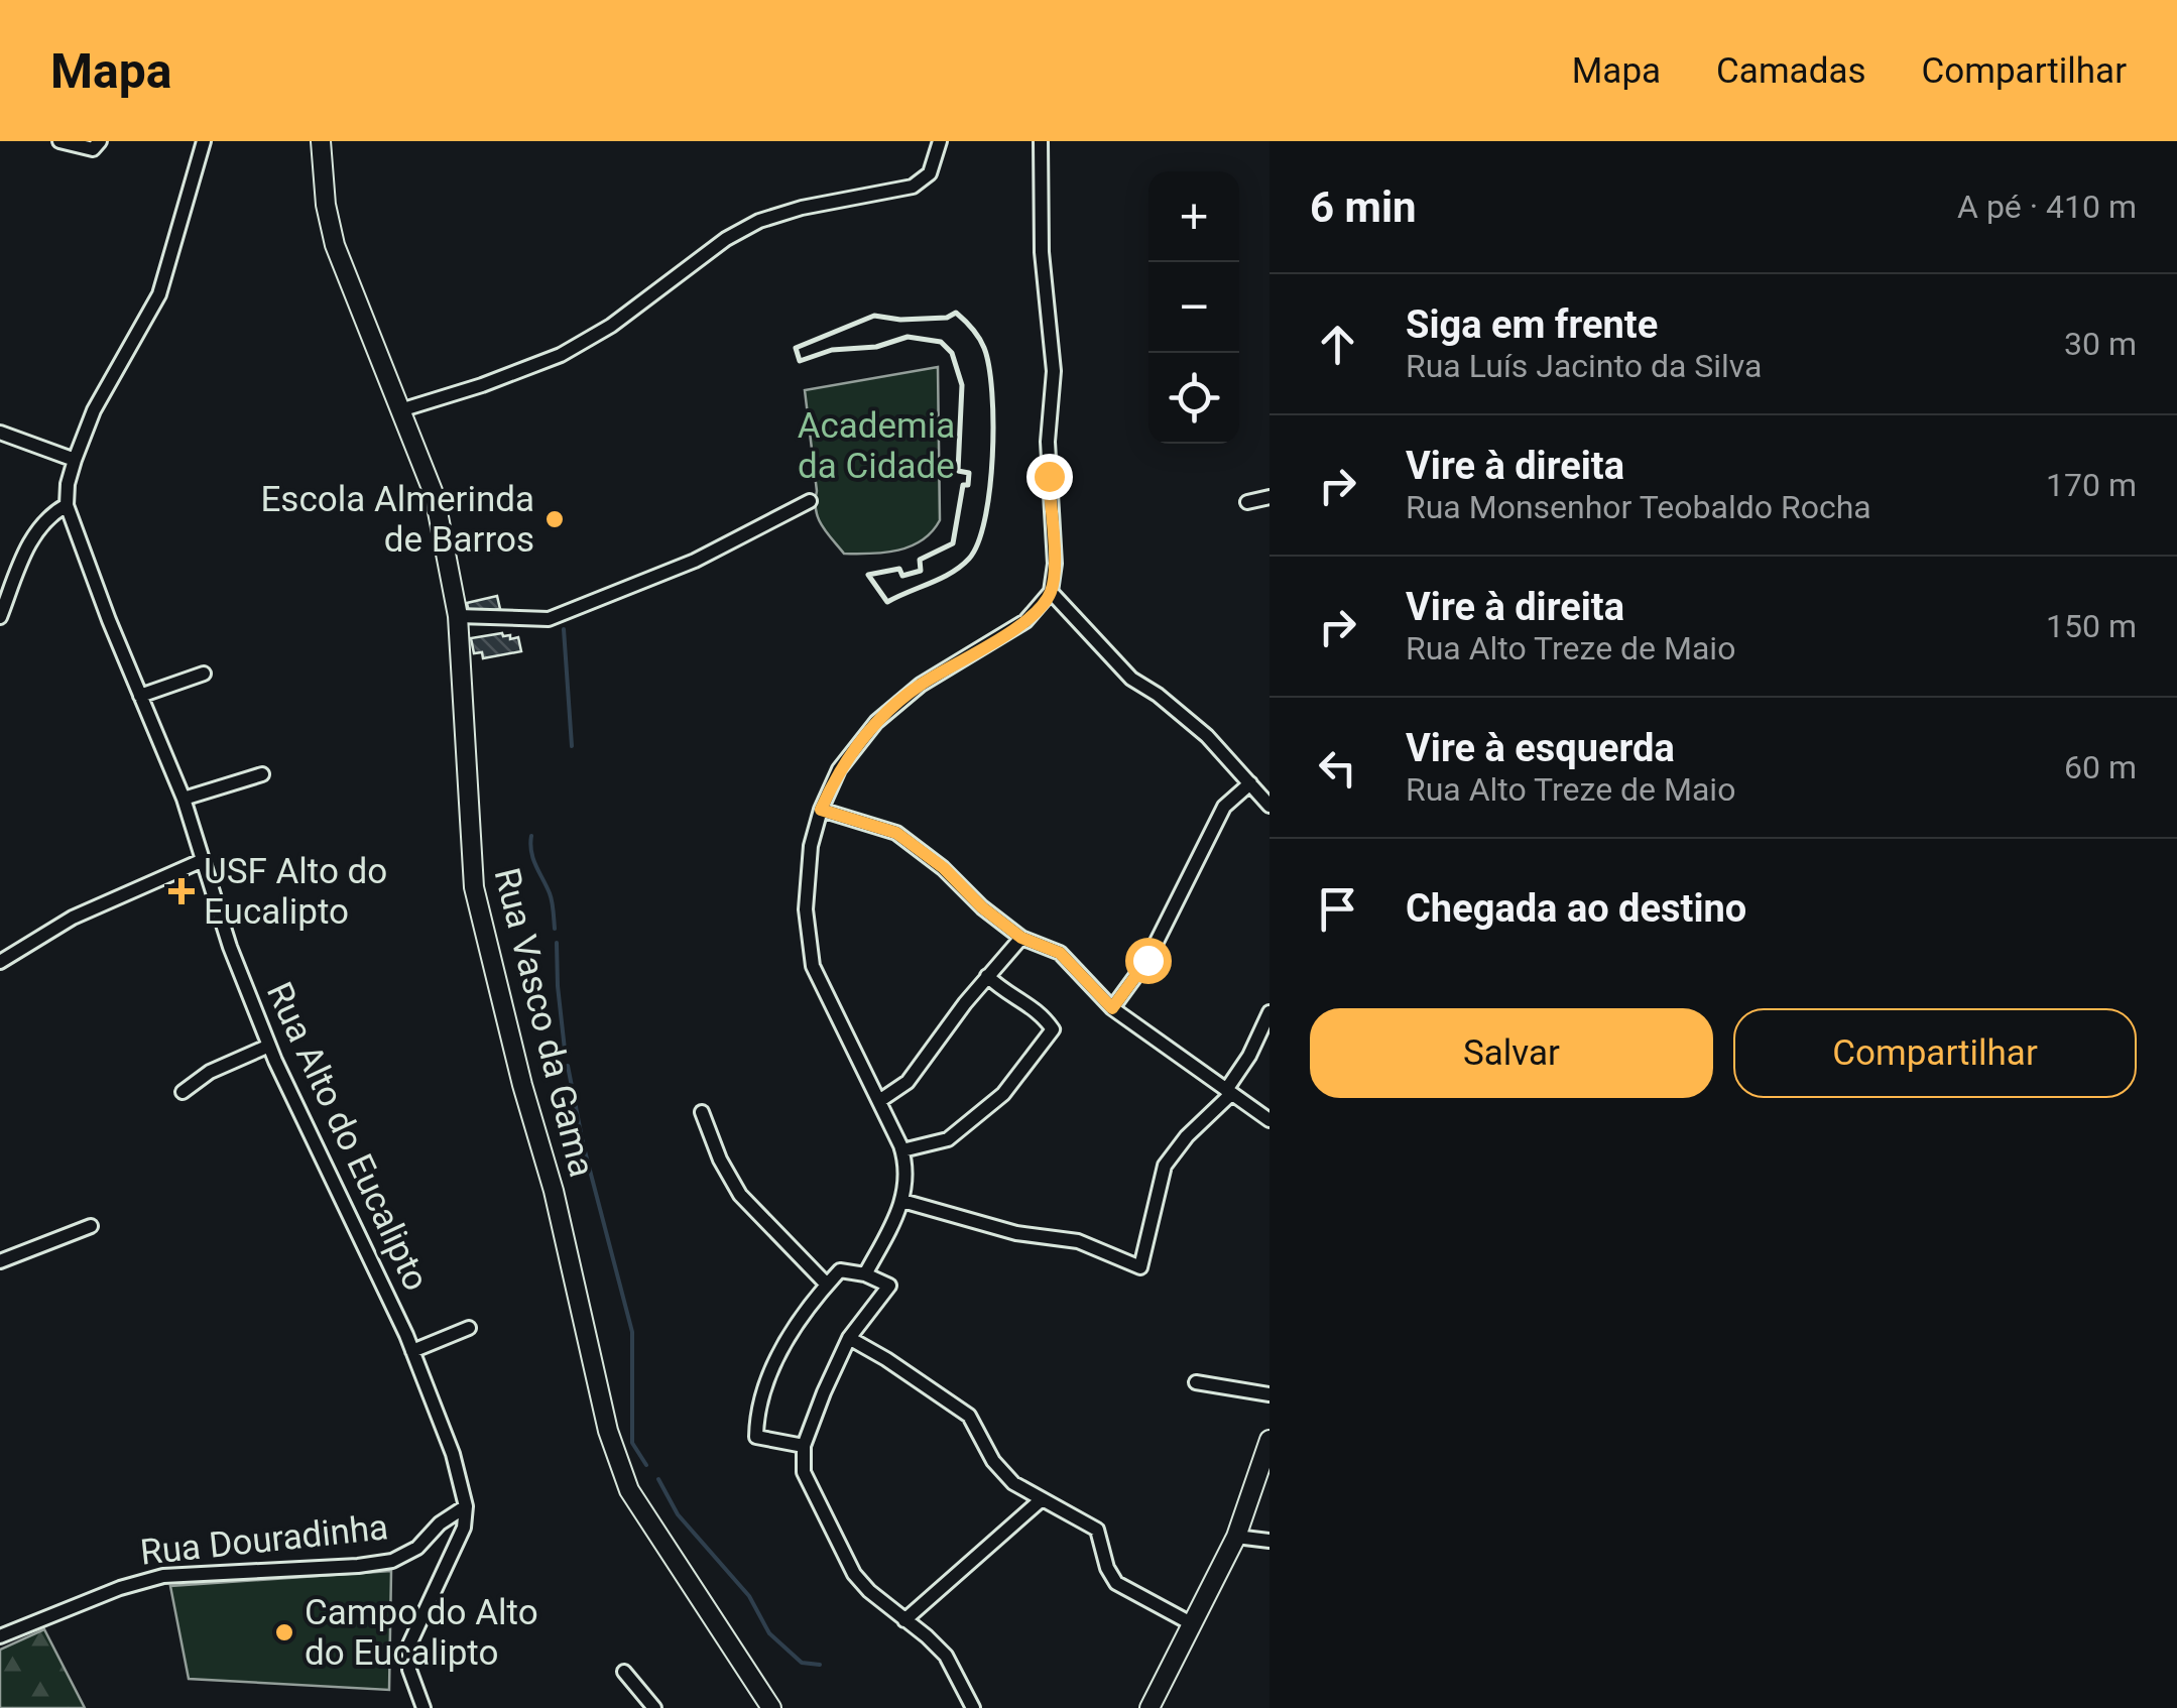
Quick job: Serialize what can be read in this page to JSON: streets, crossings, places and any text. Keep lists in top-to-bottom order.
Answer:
{
  "streets": {
    "main road": ["Rua Vasco da Gama"],
    "street": ["Rua Alto do Eucalipto", "Rua Douradinha"]
  },
  "crossings": [
    ["Rua Alto do Eucalipto", "Rua Douradinha"]
  ],
  "parks": ["Academia da Cidade"],
  "places": {
    "other": ["Escola Almerinda de Barros", "Campo do Alto do Eucalipto"],
    "health": ["USF Alto do Eucalipto"]
  },
  "page": {
    "header": "Mapa",
    "nav": ["Mapa", "Camadas", "Compartilhar"],
    "heading": ["6 min", "A pé · 410 m"],
    "map_buttons": ["+", "−"],
    "list": [
      ["Siga em frente", "Rua Luís Jacinto da Silva", "30 m"],
      ["Vire à direita", "Rua Monsenhor Teobaldo Rocha", "170 m"],
      ["Vire à direita", "Rua Alto Treze de Maio", "150 m"],
      ["Vire à esquerda", "Rua Alto Treze de Maio", "60 m"],
      "Chegada ao destino"
    ],
    "buttons": ["Salvar", "Compartilhar"]
  }
}
